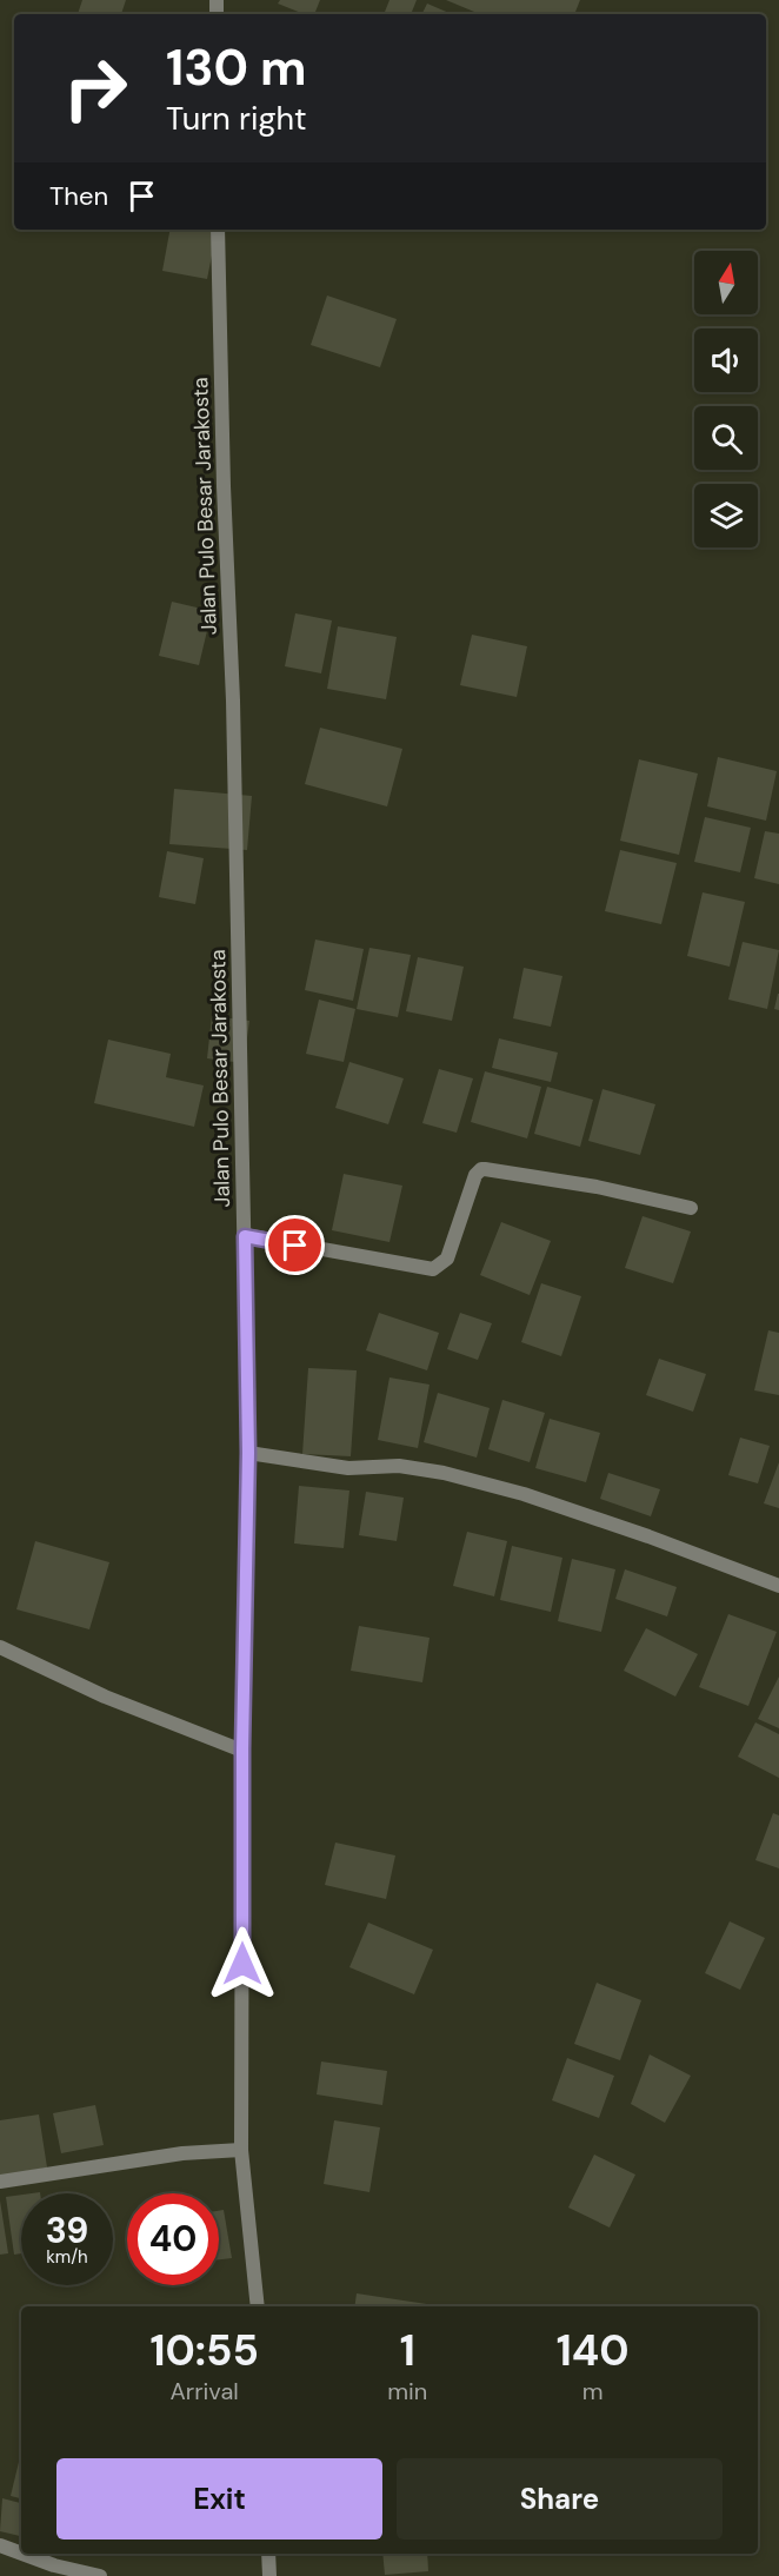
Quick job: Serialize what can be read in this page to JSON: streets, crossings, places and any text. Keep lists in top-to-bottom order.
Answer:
{
  "streets": {
    "street": ["Jalan Pulo Besar Jarakosta"]
  },
  "north": "top",
  "page": {
    "turn": ["130 m", "Turn right"],
    "then": "Then",
    "speed": "39 km/h",
    "limit": "40",
    "eta": [
      "10:55",
      "Arrival",
      "1",
      "min",
      "140",
      "m"
    ],
    "buttons": ["Exit", "Share"]
  }
}
